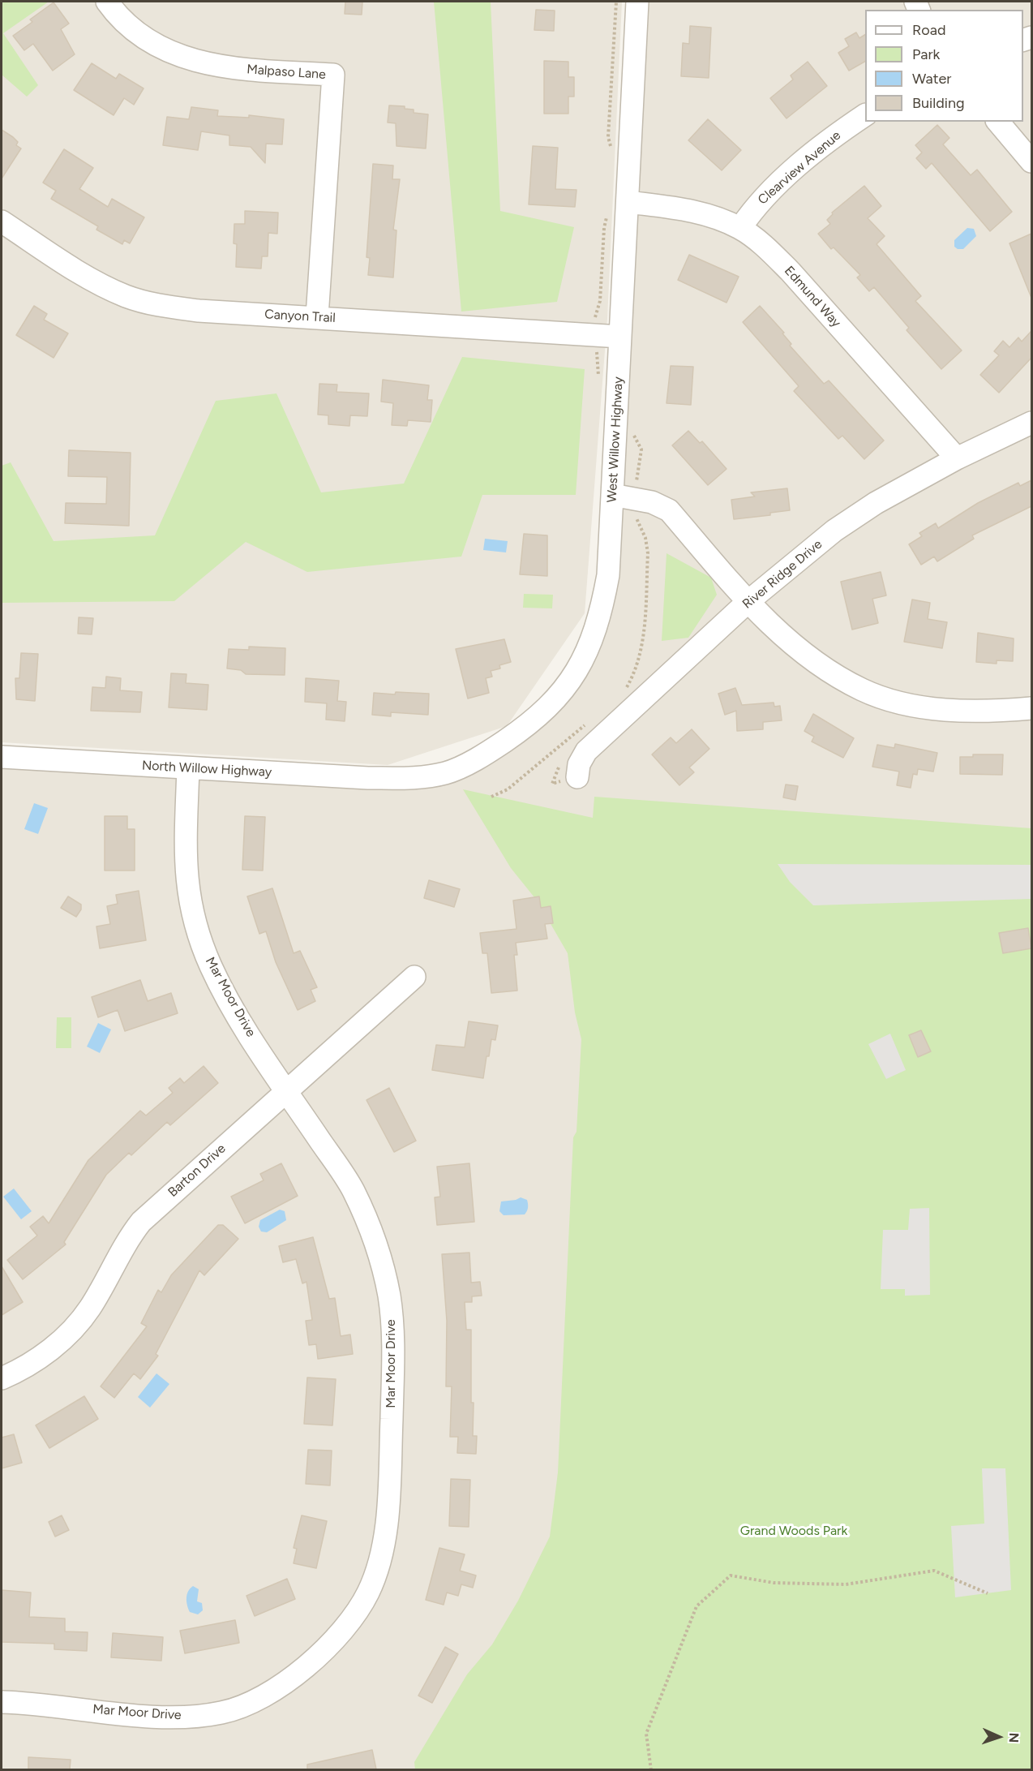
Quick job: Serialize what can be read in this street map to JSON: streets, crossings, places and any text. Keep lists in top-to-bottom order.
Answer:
{
  "streets": {
    "street": [
      "Malpaso Lane",
      "Clearview Avenue",
      "Edmund Way",
      "Canyon Trail",
      "West Willow Highway",
      "River Ridge Drive",
      "North Willow Highway",
      "Mar Moor Drive",
      "Barton Drive"
    ]
  },
  "crossings": [
    ["Malpaso Lane", "Canyon Trail"],
    ["Clearview Avenue", "Edmund Way"],
    ["Edmund Way", "West Willow Highway"],
    ["Edmund Way", "River Ridge Drive"],
    ["Canyon Trail", "West Willow Highway"],
    ["West Willow Highway", "North Willow Highway"],
    ["North Willow Highway", "Mar Moor Drive"],
    ["Mar Moor Drive", "Barton Drive"]
  ],
  "parks": ["Grand Woods Park"],
  "legend": [
    "Road",
    "Park",
    "Water",
    "Building"
  ],
  "north": "right"
}
